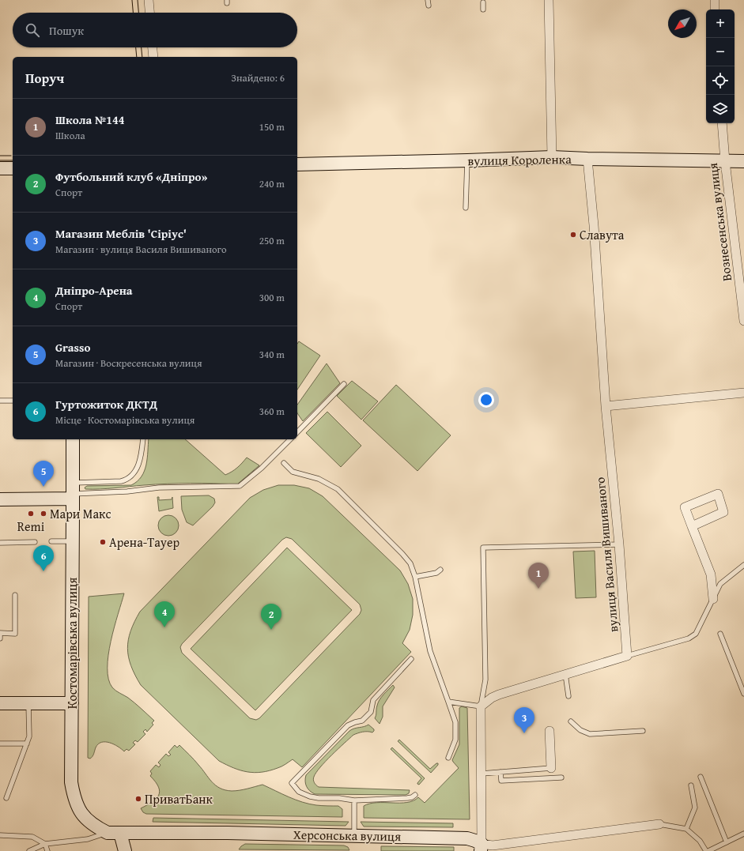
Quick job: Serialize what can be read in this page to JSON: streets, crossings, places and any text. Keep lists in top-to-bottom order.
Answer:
{
  "streets": {
    "street": [
      "вулиця Короленка",
      "Вознесенська вулиця",
      "вулиця Василя Вишиваного",
      "Костомарівська вулиця",
      "Херсонська вулиця"
    ]
  },
  "crossings": [
    ["вулиця Короленка", "Вознесенська вулиця"],
    ["вулиця Короленка", "вулиця Василя Вишиваного"],
    ["Костомарівська вулиця", "Херсонська вулиця"]
  ],
  "places": [
    "Славута",
    "Remi",
    "Мари Макс",
    "Арена-Тауер",
    "ПриватБанк"
  ],
  "north": "bottom left",
  "page": {
    "map_buttons": ["+", "−"],
    "search": "Пошук",
    "heading": ["Поруч", "Знайдено: 6"],
    "list": [
      {
        "mark": "1",
        "name": "Школа №144",
        "note": "Школа",
        "value": "150 m"
      },
      {
        "mark": "2",
        "name": "Футбольний клуб «Дніпро»",
        "note": "Спорт",
        "value": "240 m"
      },
      {
        "mark": "3",
        "name": "Магазин Меблів 'Сіріус'",
        "note": "Магазин · вулиця Василя Вишиваного",
        "value": "250 m"
      },
      {
        "mark": "4",
        "name": "Дніпро-Арена",
        "note": "Спорт",
        "value": "300 m"
      },
      {
        "mark": "5",
        "name": "Grasso",
        "note": "Магазин · Воскресенська вулиця",
        "value": "340 m"
      },
      {
        "mark": "6",
        "name": "Гуртожиток ДКТД",
        "note": "Місце · Костомарівська вулиця",
        "value": "360 m"
      }
    ],
    "pins": [
      "5",
      "6",
      "1",
      "4",
      "2",
      "3"
    ]
  }
}
